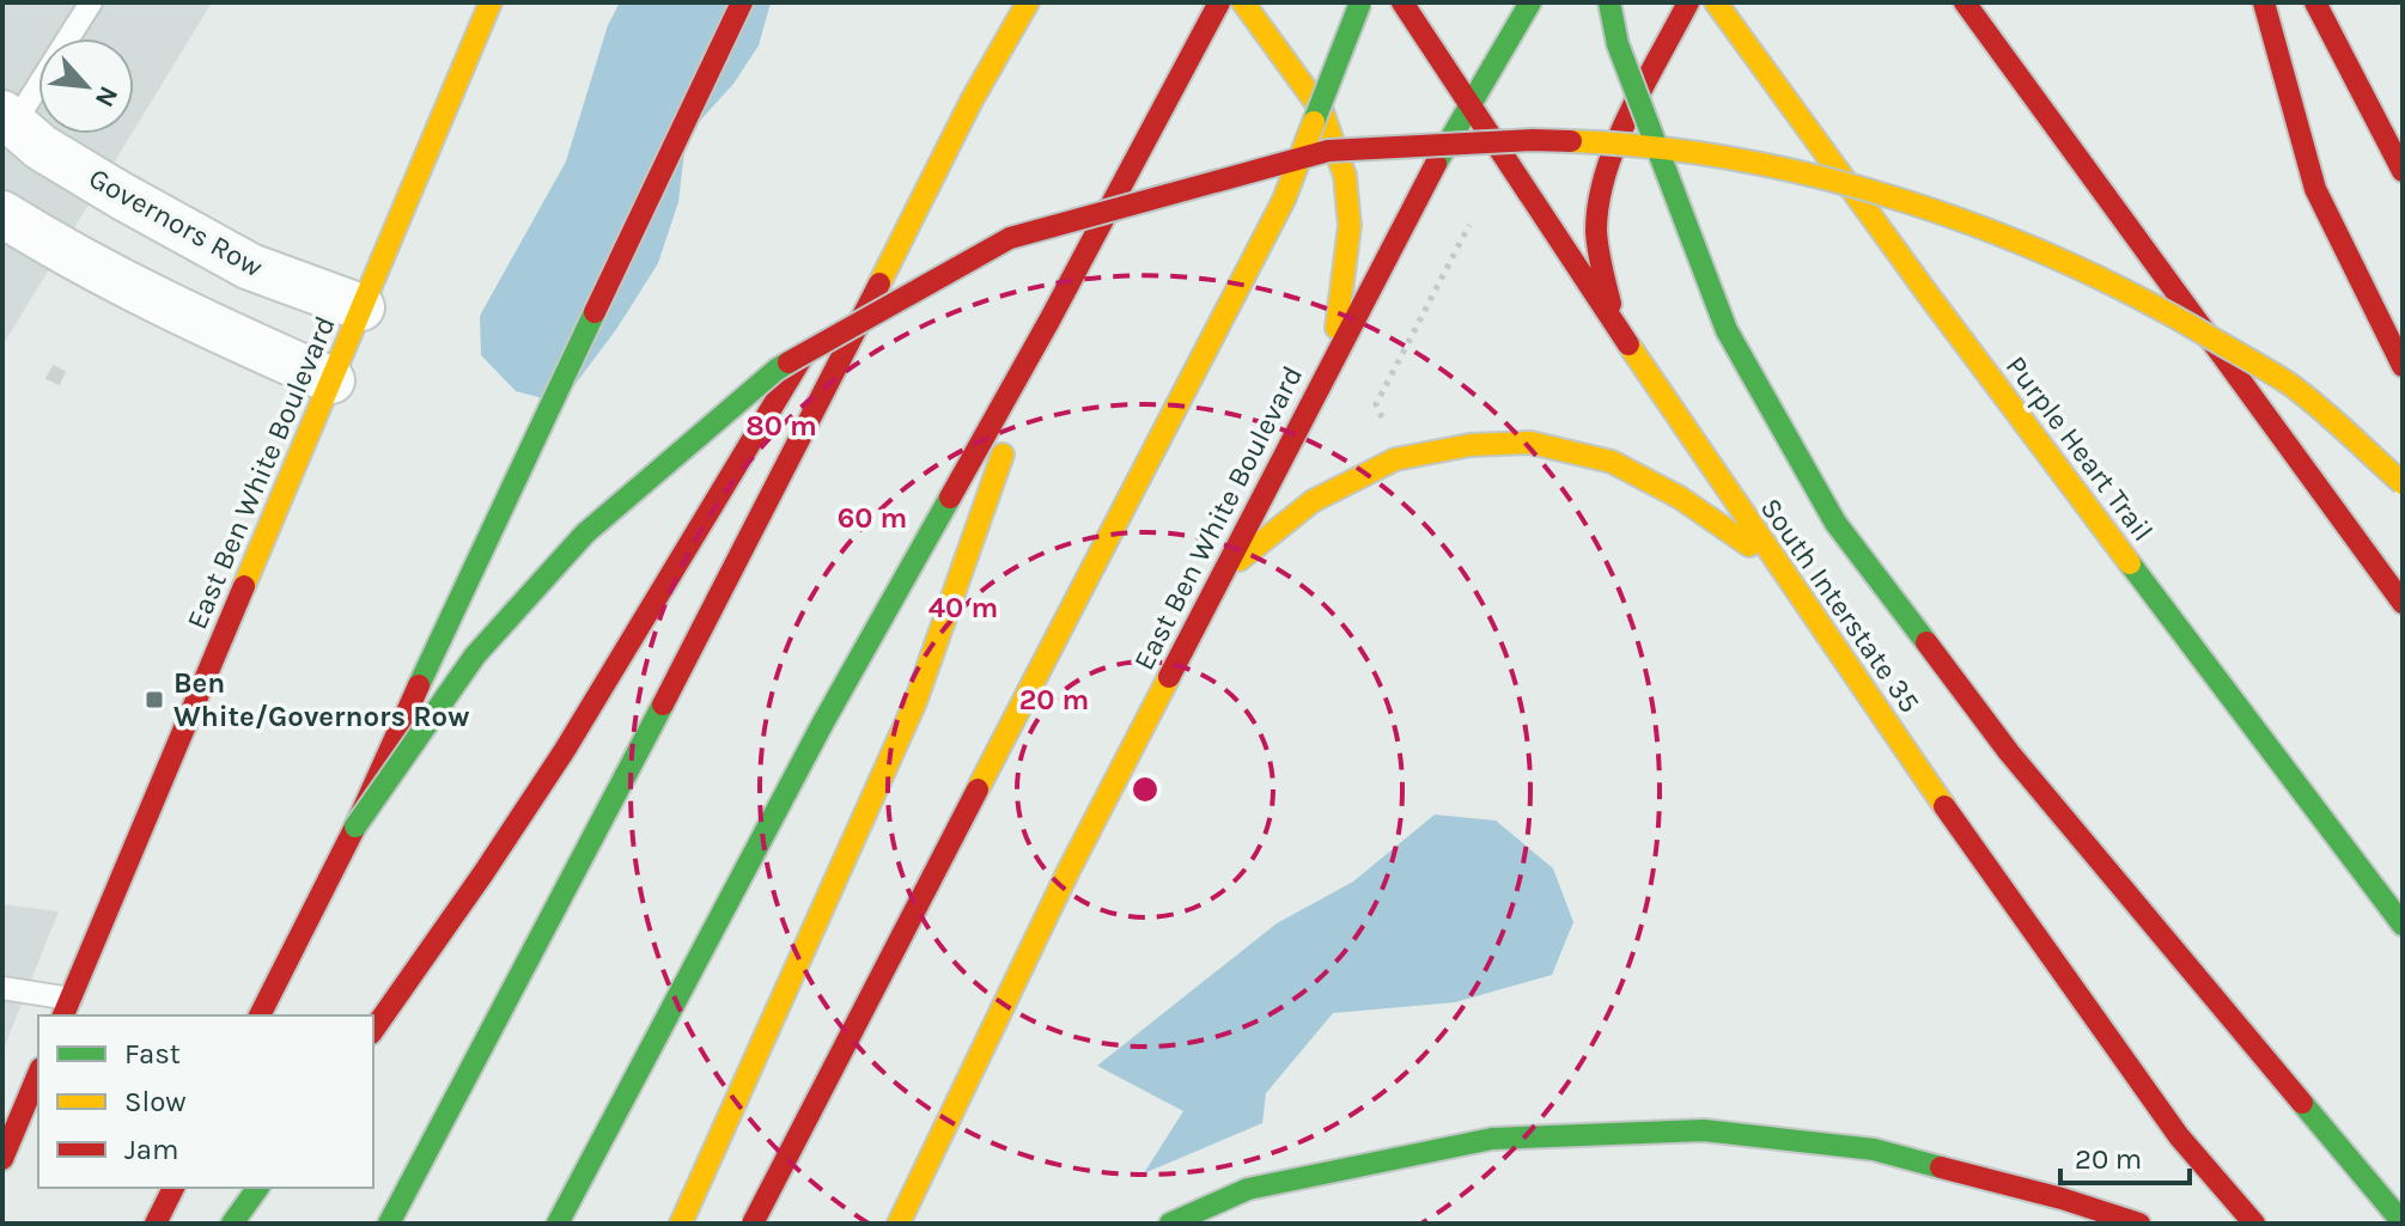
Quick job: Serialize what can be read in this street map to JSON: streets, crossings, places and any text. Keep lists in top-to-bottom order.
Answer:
{
  "streets": {
    "main road": ["Purple Heart Trail", "East Ben White Boulevard", "South Interstate 35"],
    "street": ["Governors Row"]
  },
  "crossings": [
    ["Governors Row", "East Ben White Boulevard"],
    ["East Ben White Boulevard", "South Interstate 35"]
  ],
  "places": {
    "transit": ["Ben White/Governors Row"]
  },
  "legend": ["Fast", "Slow", "Jam"],
  "scale_bar": "20 m",
  "north": "bottom right",
  "rings": [
    "80 m",
    "60 m",
    "40 m",
    "20 m"
  ]
}
